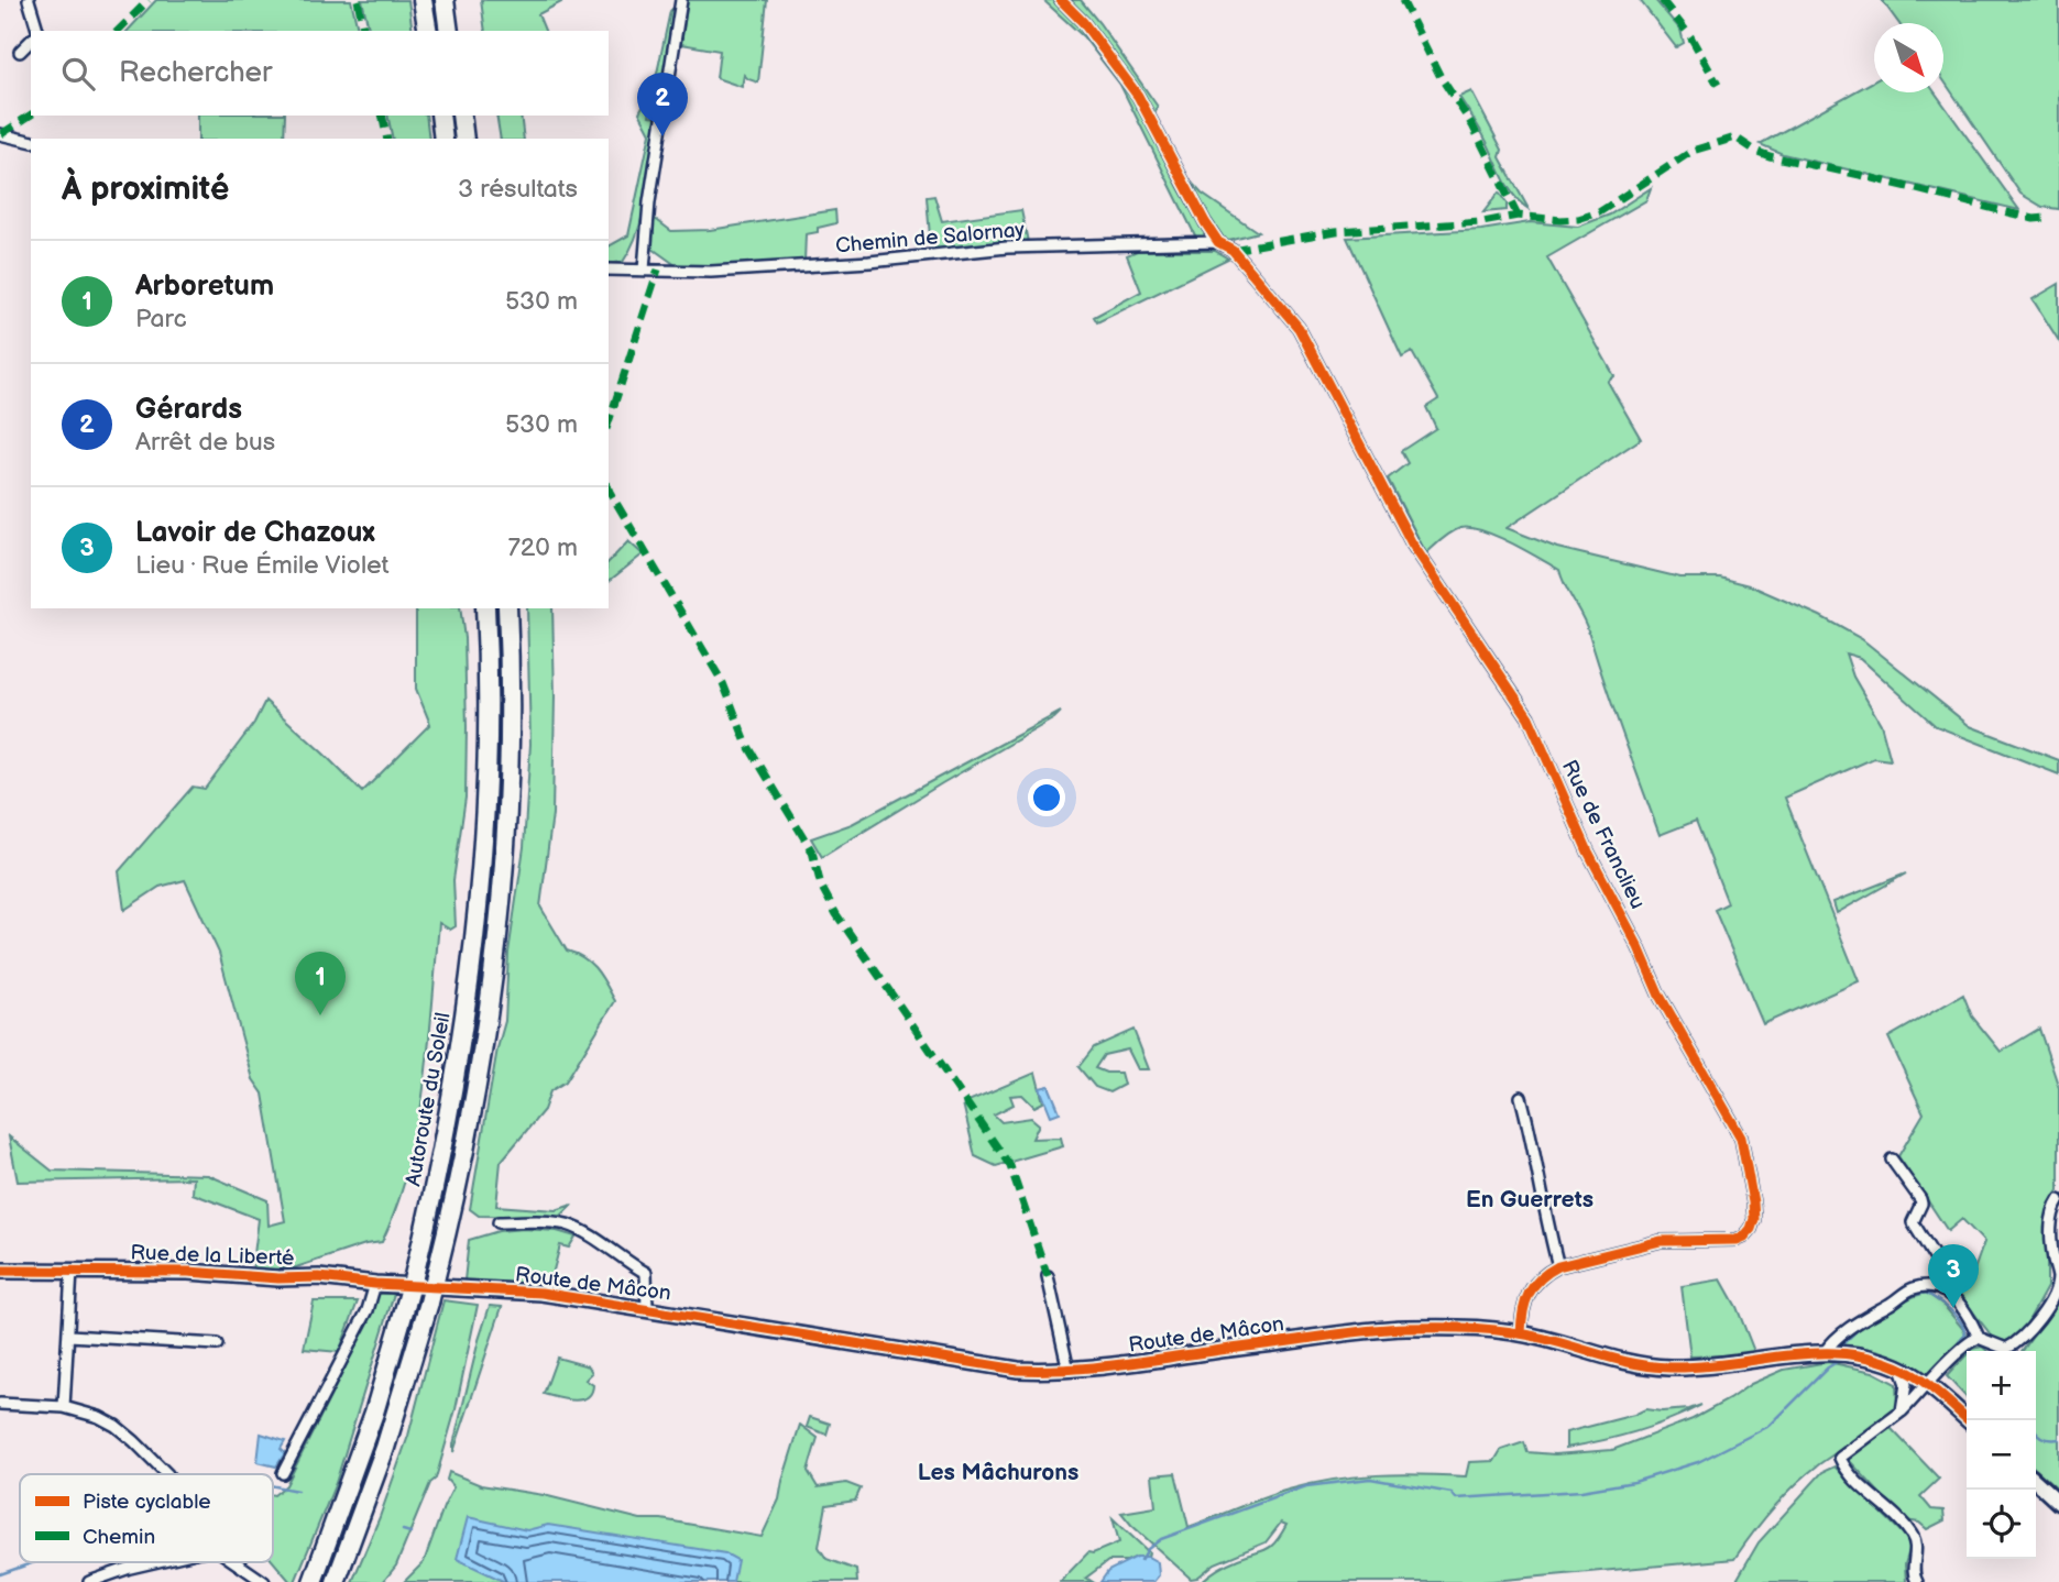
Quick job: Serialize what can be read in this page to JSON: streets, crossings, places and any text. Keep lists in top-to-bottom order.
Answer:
{
  "streets": {
    "highway": ["Autoroute du Soleil"],
    "street": [
      "Chemin de Salornay",
      "Rue de Franclieu",
      "Rue de la Liberté",
      "Route de Mâcon"
    ]
  },
  "crossings": [
    ["Chemin de Salornay", "Rue de Franclieu"],
    ["Rue de Franclieu", "Route de Mâcon"],
    ["Autoroute du Soleil", "Rue de la Liberté"],
    ["Autoroute du Soleil", "Route de Mâcon"],
    ["Rue de la Liberté", "Route de Mâcon"]
  ],
  "districts": ["En Guerrets", "Les Mâchurons"],
  "legend": ["Piste cyclable", "Chemin"],
  "north": "bottom right",
  "page": {
    "search": "Rechercher",
    "pins": ["2", "1", "3"],
    "heading": ["À proximité", "3 résultats"],
    "list": [
      {
        "mark": "1",
        "name": "Arboretum",
        "note": "Parc",
        "value": "530 m"
      },
      {
        "mark": "2",
        "name": "Gérards",
        "note": "Arrêt de bus",
        "value": "530 m"
      },
      {
        "mark": "3",
        "name": "Lavoir de Chazoux",
        "note": "Lieu · Rue Émile Violet",
        "value": "720 m"
      }
    ],
    "map_buttons": ["+", "−"]
  }
}
